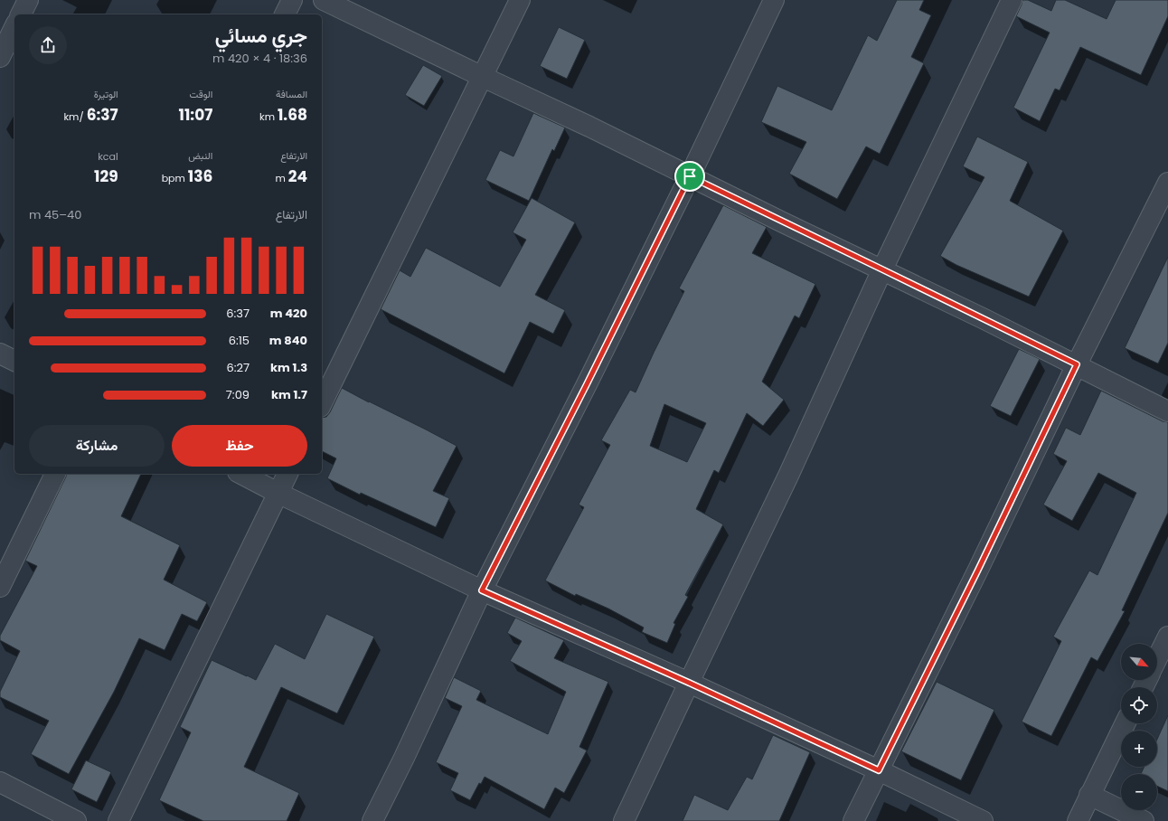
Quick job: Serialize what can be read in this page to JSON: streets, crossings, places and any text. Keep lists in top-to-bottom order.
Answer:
{
  "north": "bottom right",
  "page": {
    "heading": ["جري مسائي", "18:36 · 4 × 420 m"],
    "stats": [
      ["المسافة", "1.68 km"],
      ["الوقت", "11:07"],
      ["الوتيرة", "6:37 /km"],
      ["الارتفاع", "24 m"],
      ["النبض", "136 bpm"],
      ["kcal", "129"]
    ],
    "chart": ["الارتفاع", "40–45 m"],
    "list": [
      {
        "name": "420 m",
        "note": "6:37"
      },
      {
        "name": "840 m",
        "note": "6:15"
      },
      {
        "name": "1.3 km",
        "note": "6:27"
      },
      {
        "name": "1.7 km",
        "note": "7:09"
      }
    ],
    "buttons": ["حفظ", "مشاركة"],
    "map_buttons": ["+", "−"]
  }
}
